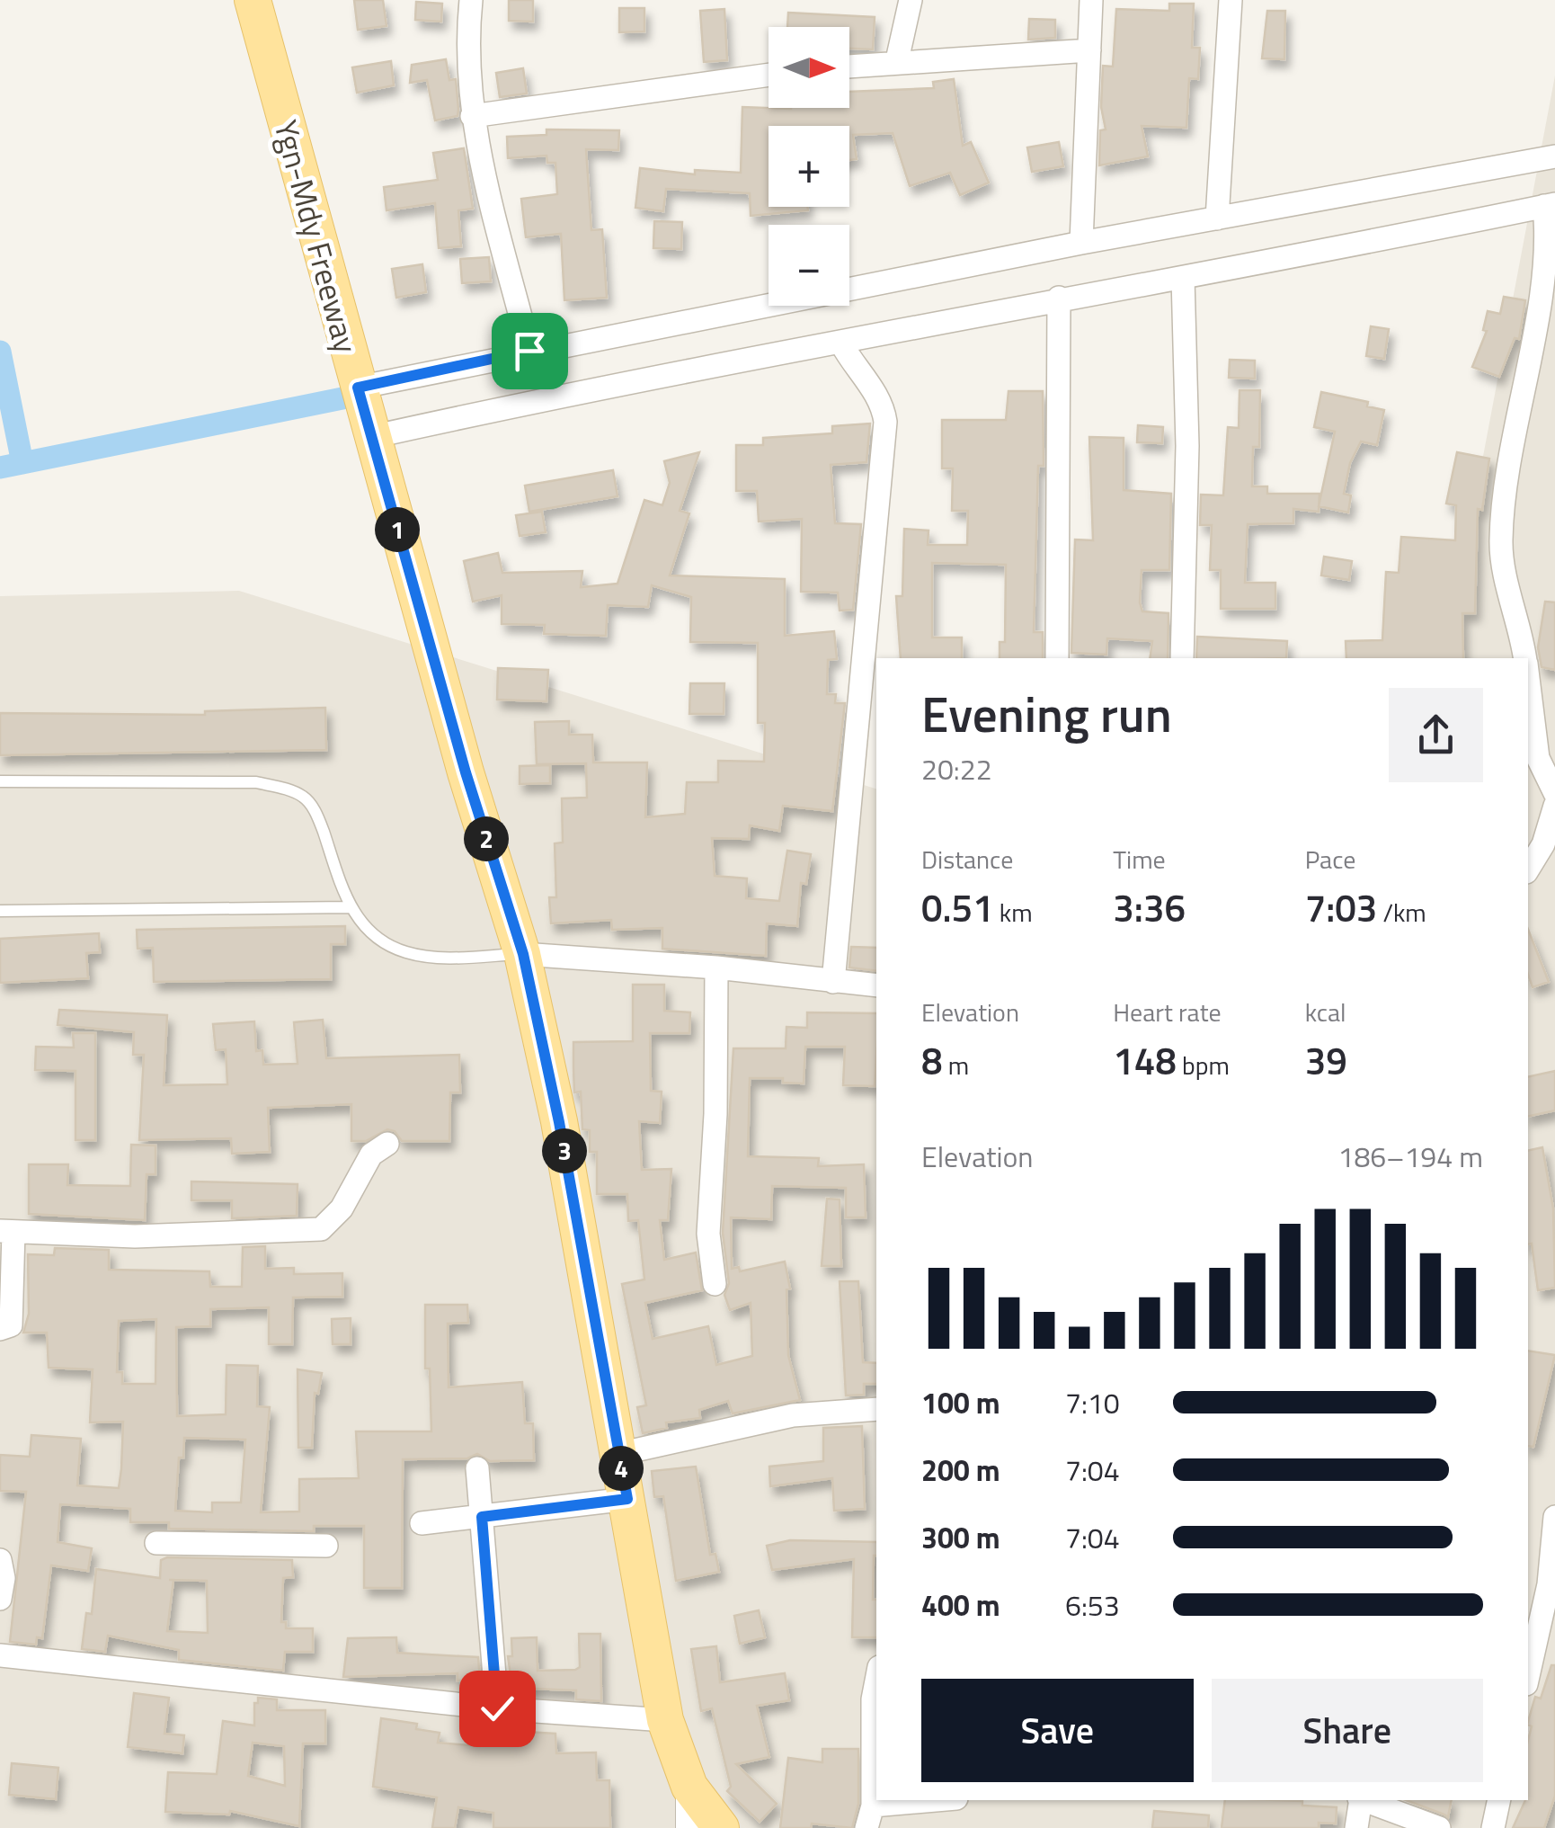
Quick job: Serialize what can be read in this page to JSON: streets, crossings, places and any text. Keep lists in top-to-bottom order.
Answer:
{
  "streets": {
    "main road": ["Ygn-Mdy Freeway"]
  },
  "north": "right",
  "page": {
    "map_buttons": ["+", "−"],
    "pins": [
      "1",
      "2",
      "3",
      "4"
    ],
    "heading": ["Evening run", "20:22"],
    "stats": [
      ["Distance", "0.51 km"],
      ["Time", "3:36"],
      ["Pace", "7:03 /km"],
      ["Elevation", "8 m"],
      ["Heart rate", "148 bpm"],
      ["kcal", "39"]
    ],
    "chart": ["Elevation", "186–194 m"],
    "list": [
      {
        "name": "100 m",
        "note": "7:10"
      },
      {
        "name": "200 m",
        "note": "7:04"
      },
      {
        "name": "300 m",
        "note": "7:04"
      },
      {
        "name": "400 m",
        "note": "6:53"
      }
    ],
    "buttons": ["Save", "Share"]
  }
}
